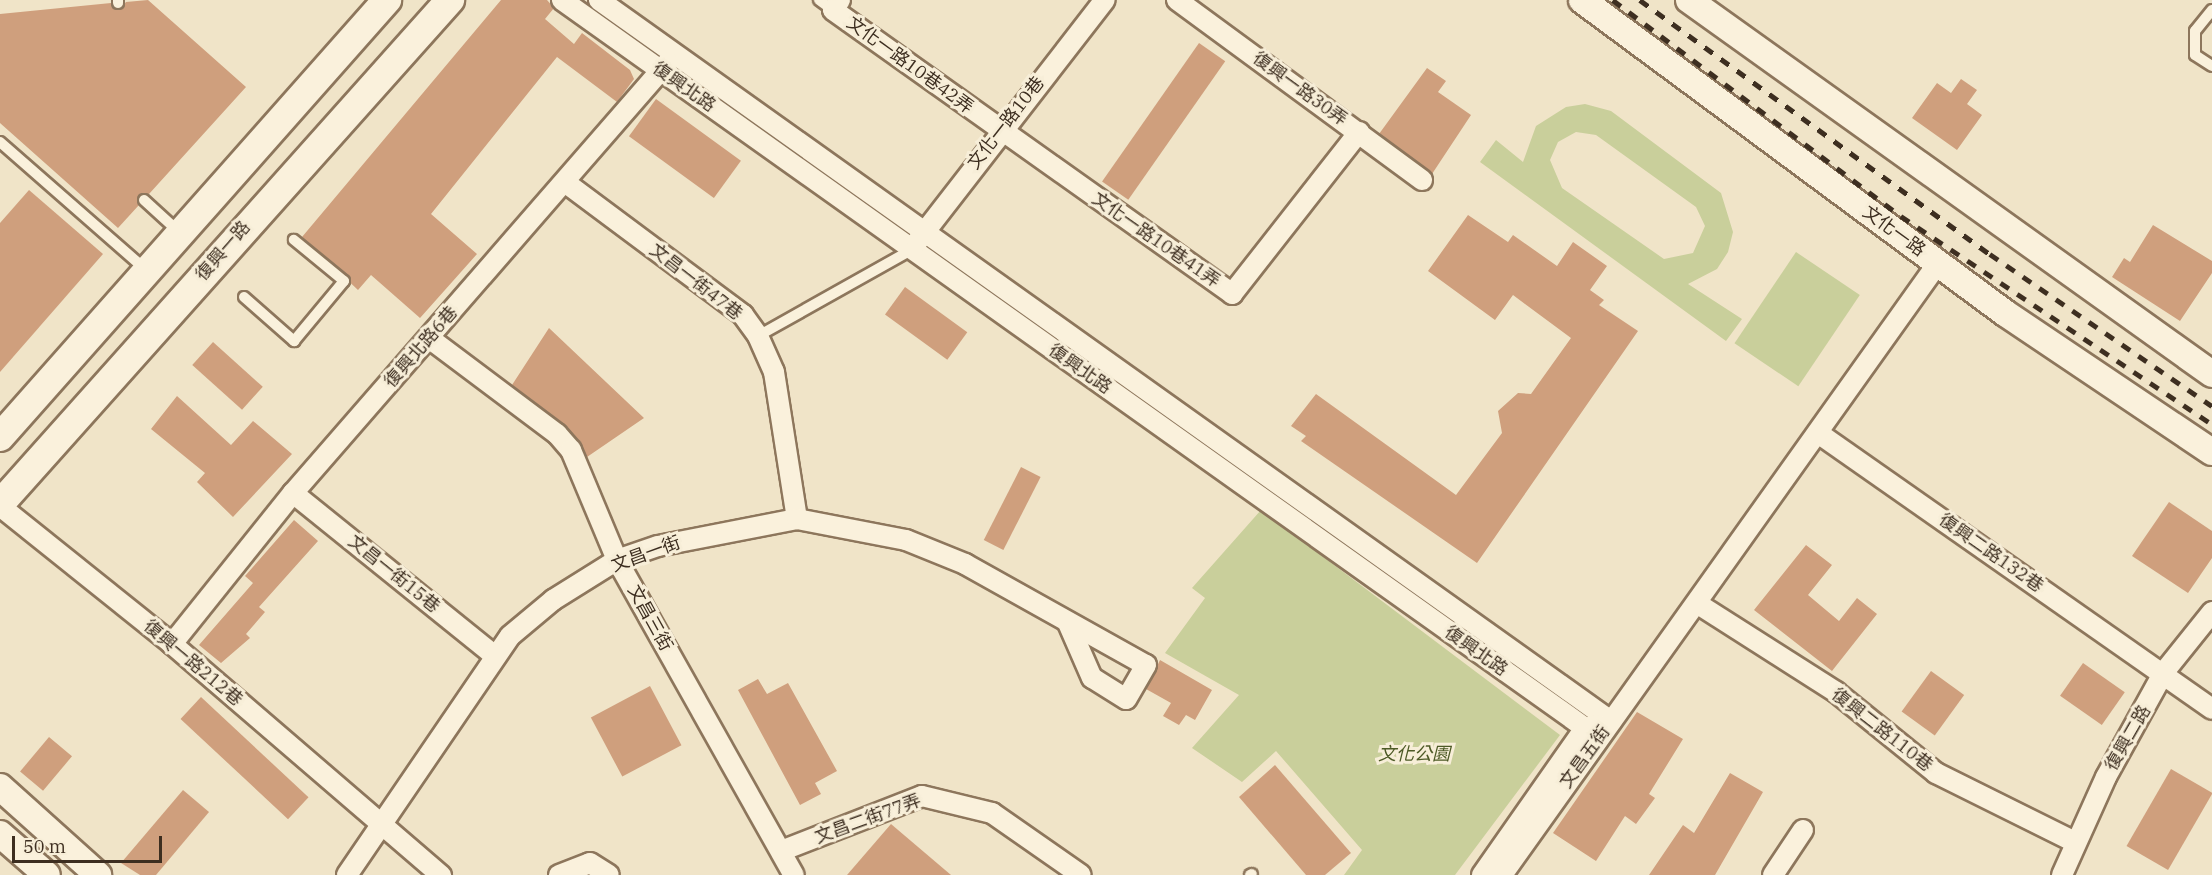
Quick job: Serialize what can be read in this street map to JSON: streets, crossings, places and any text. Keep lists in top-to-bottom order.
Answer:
{
  "streets": {
    "main road": ["復興一路"],
    "street": [
      "文化一路10巷42弄",
      "復興北路",
      "復興一路30弄",
      "文化一路10巷",
      "文化一路",
      "文化一路10巷41弄",
      "文昌一街47巷",
      "復興北路6巷",
      "復興二路132巷",
      "文昌一街",
      "文昌一街15巷",
      "文昌三街",
      "復興一路212巷",
      "復興二路110巷",
      "復興二路",
      "文昌五街",
      "文昌二街77弄"
    ]
  },
  "crossings": [
    ["文化一路10巷42弄", "文化一路10巷"],
    ["文化一路10巷42弄", "文化一路10巷41弄"],
    ["復興北路", "文化一路10巷"],
    ["復興北路", "復興北路6巷"],
    ["復興北路", "文昌五街"],
    ["復興一路30弄", "文化一路10巷41弄"],
    ["文化一路10巷", "文化一路10巷41弄"],
    ["復興一路", "復興一路212巷"],
    ["文昌一街47巷", "復興北路6巷"],
    ["文昌一街47巷", "文昌一街"],
    ["復興北路6巷", "文昌一街15巷"],
    ["復興北路6巷", "文昌三街"],
    ["復興北路6巷", "復興一路212巷"],
    ["復興二路132巷", "復興二路"],
    ["文昌一街", "文昌一街15巷"],
    ["文昌一街", "文昌三街"],
    ["文昌一街", "復興一路212巷"],
    ["文昌三街", "文昌二街77弄"],
    ["復興二路110巷", "復興二路"]
  ],
  "parks": ["文化公園"],
  "scale_bar": "50 m"
}
